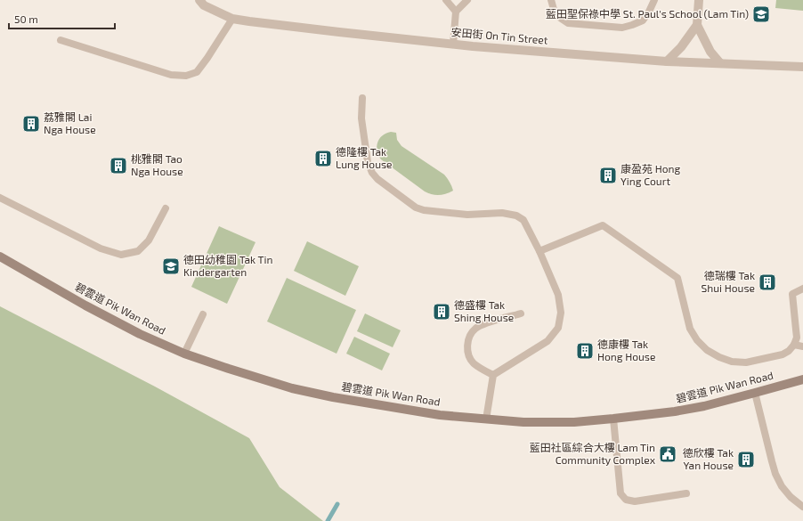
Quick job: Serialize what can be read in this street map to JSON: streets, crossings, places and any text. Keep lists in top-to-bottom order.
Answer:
{
  "streets": {
    "main road": ["碧雲道 Pik Wan Road"],
    "street": ["安田街 On Tin Street"]
  },
  "places": {
    "school or university": ["藍田聖保祿中學 St. Paul's School (Lam Tin)", "德田幼稚園 Tak Tin Kindergarten"],
    "building": [
      "荔雅閣 Lai Nga House",
      "德隆樓 Tak Lung House",
      "桃雅閣 Tao Nga House",
      "康盈苑 Hong Ying Court",
      "德瑞樓 Tak Shui House",
      "德盛樓 Tak Shing House",
      "德康樓 Tak Hong House",
      "德欣樓 Tak Yan House"
    ],
    "public building": ["藍田社區綜合大樓 Lam Tin Community Complex"]
  },
  "scale_bar": "50 m"
}
